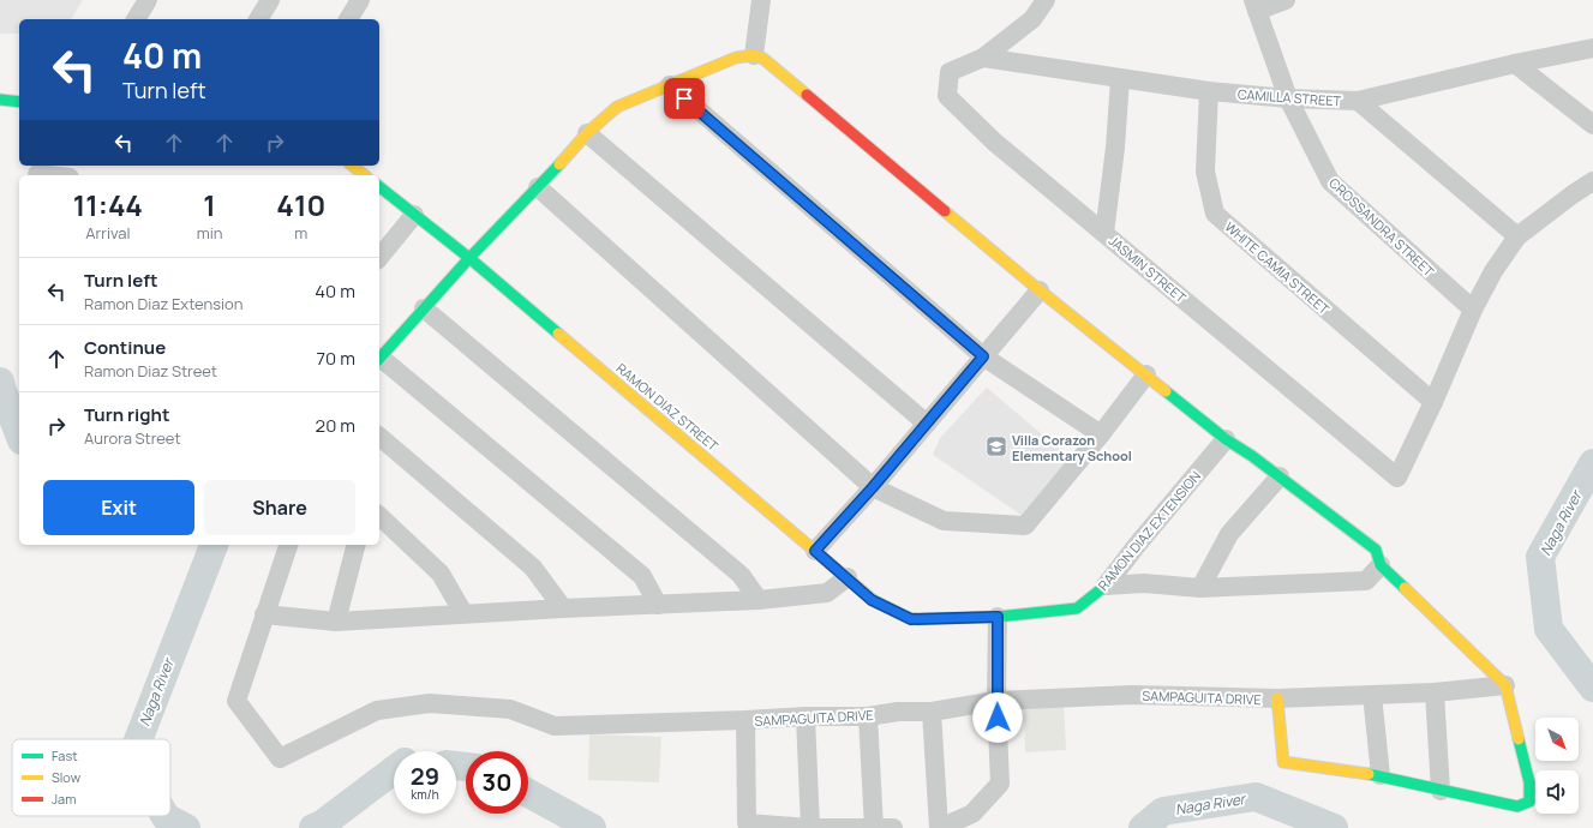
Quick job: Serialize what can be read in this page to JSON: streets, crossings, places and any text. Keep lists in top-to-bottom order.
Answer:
{
  "streets": {
    "street": [
      "CAMILLA STREET",
      "CROSSANDRA STREET",
      "WHITE CAMIA STREET",
      "JASMIN STREET",
      "RAMON DIAZ STREET",
      "RAMON DIAZ EXTENSION",
      "SAMPAGUITA DRIVE"
    ]
  },
  "crossings": [
    ["CAMILLA STREET", "CROSSANDRA STREET"],
    ["CAMILLA STREET", "WHITE CAMIA STREET"],
    ["CAMILLA STREET", "JASMIN STREET"],
    ["WHITE CAMIA STREET", "JASMIN STREET"],
    ["RAMON DIAZ STREET", "RAMON DIAZ EXTENSION"]
  ],
  "water": ["Naga River"],
  "places": {
    "school or university": ["Villa Corazon Elementary School"]
  },
  "legend": ["Fast", "Slow", "Jam"],
  "north": "bottom right",
  "page": {
    "turn": ["40 m", "Turn left"],
    "eta": [
      "11:44",
      "Arrival",
      "1",
      "min",
      "410",
      "m"
    ],
    "list": [
      {
        "name": "Turn left",
        "note": "Ramon Diaz Extension",
        "value": "40 m"
      },
      {
        "name": "Continue",
        "note": "Ramon Diaz Street",
        "value": "70 m"
      },
      {
        "name": "Turn right",
        "note": "Aurora Street",
        "value": "20 m"
      }
    ],
    "buttons": ["Exit", "Share"],
    "speed": "29 km/h",
    "limit": "30"
  }
}
